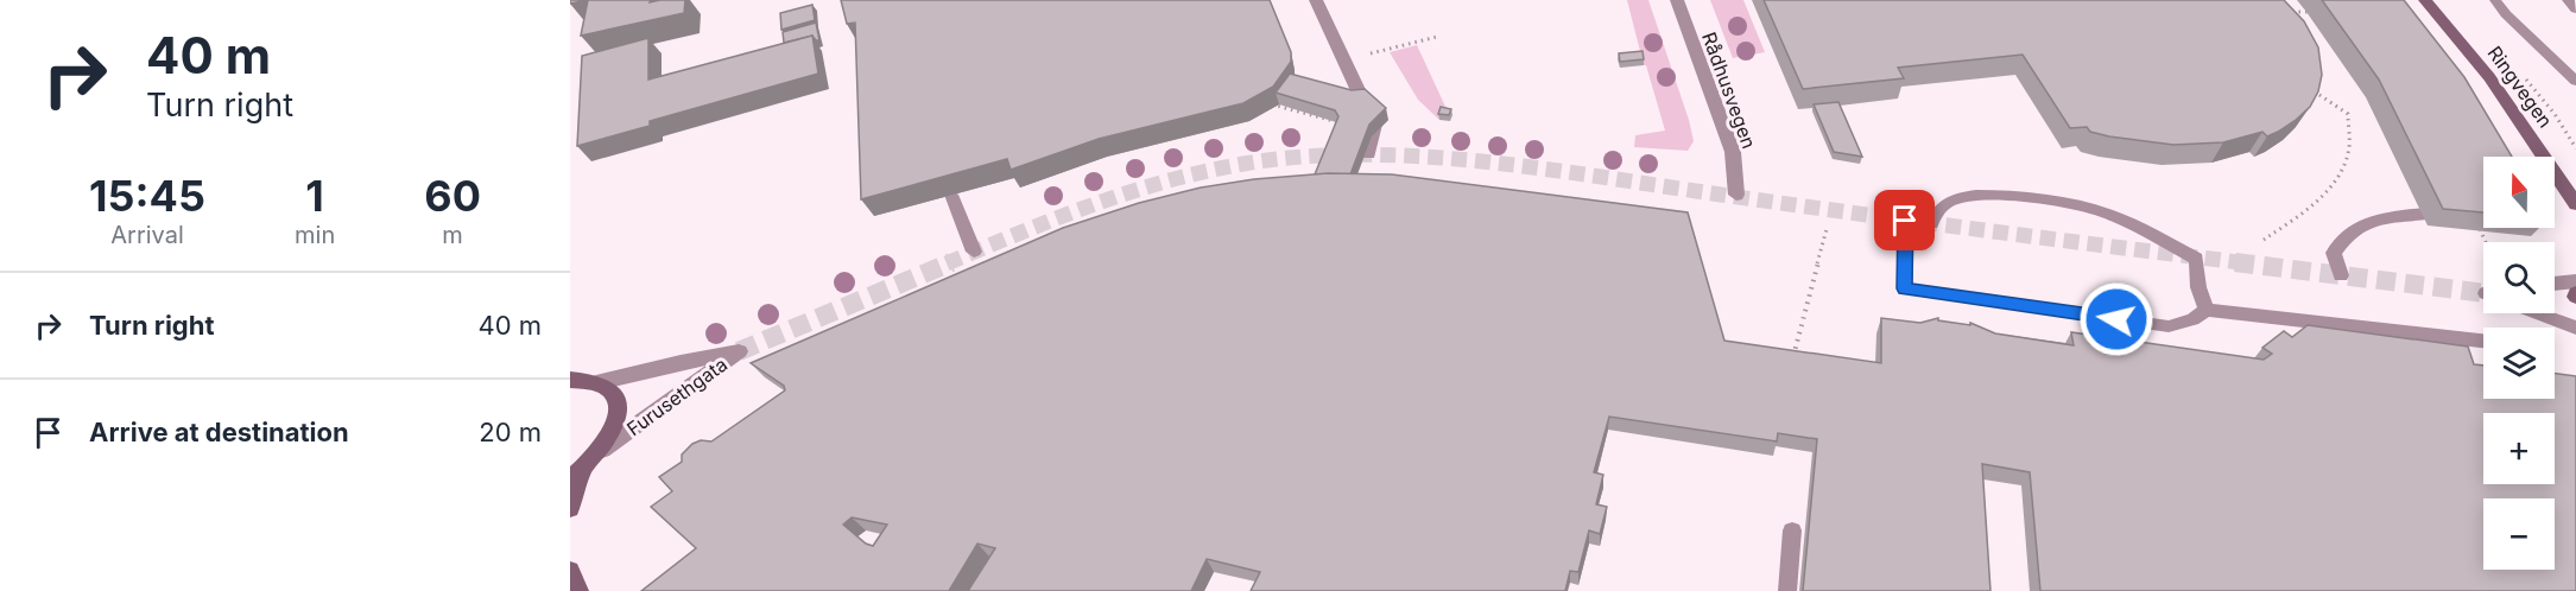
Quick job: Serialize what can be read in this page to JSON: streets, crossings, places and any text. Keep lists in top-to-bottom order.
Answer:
{
  "streets": {
    "main road": ["Ringvegen"],
    "street": ["Rådhusvegen", "Furusethgata"]
  },
  "north": "top",
  "page": {
    "turn": ["40 m", "Turn right"],
    "eta": [
      "15:45",
      "Arrival",
      "1",
      "min",
      "60",
      "m"
    ],
    "map_buttons": ["+", "−"],
    "list": [
      {
        "name": "Turn right",
        "value": "40 m"
      },
      {
        "name": "Arrive at destination",
        "value": "20 m"
      }
    ]
  }
}
